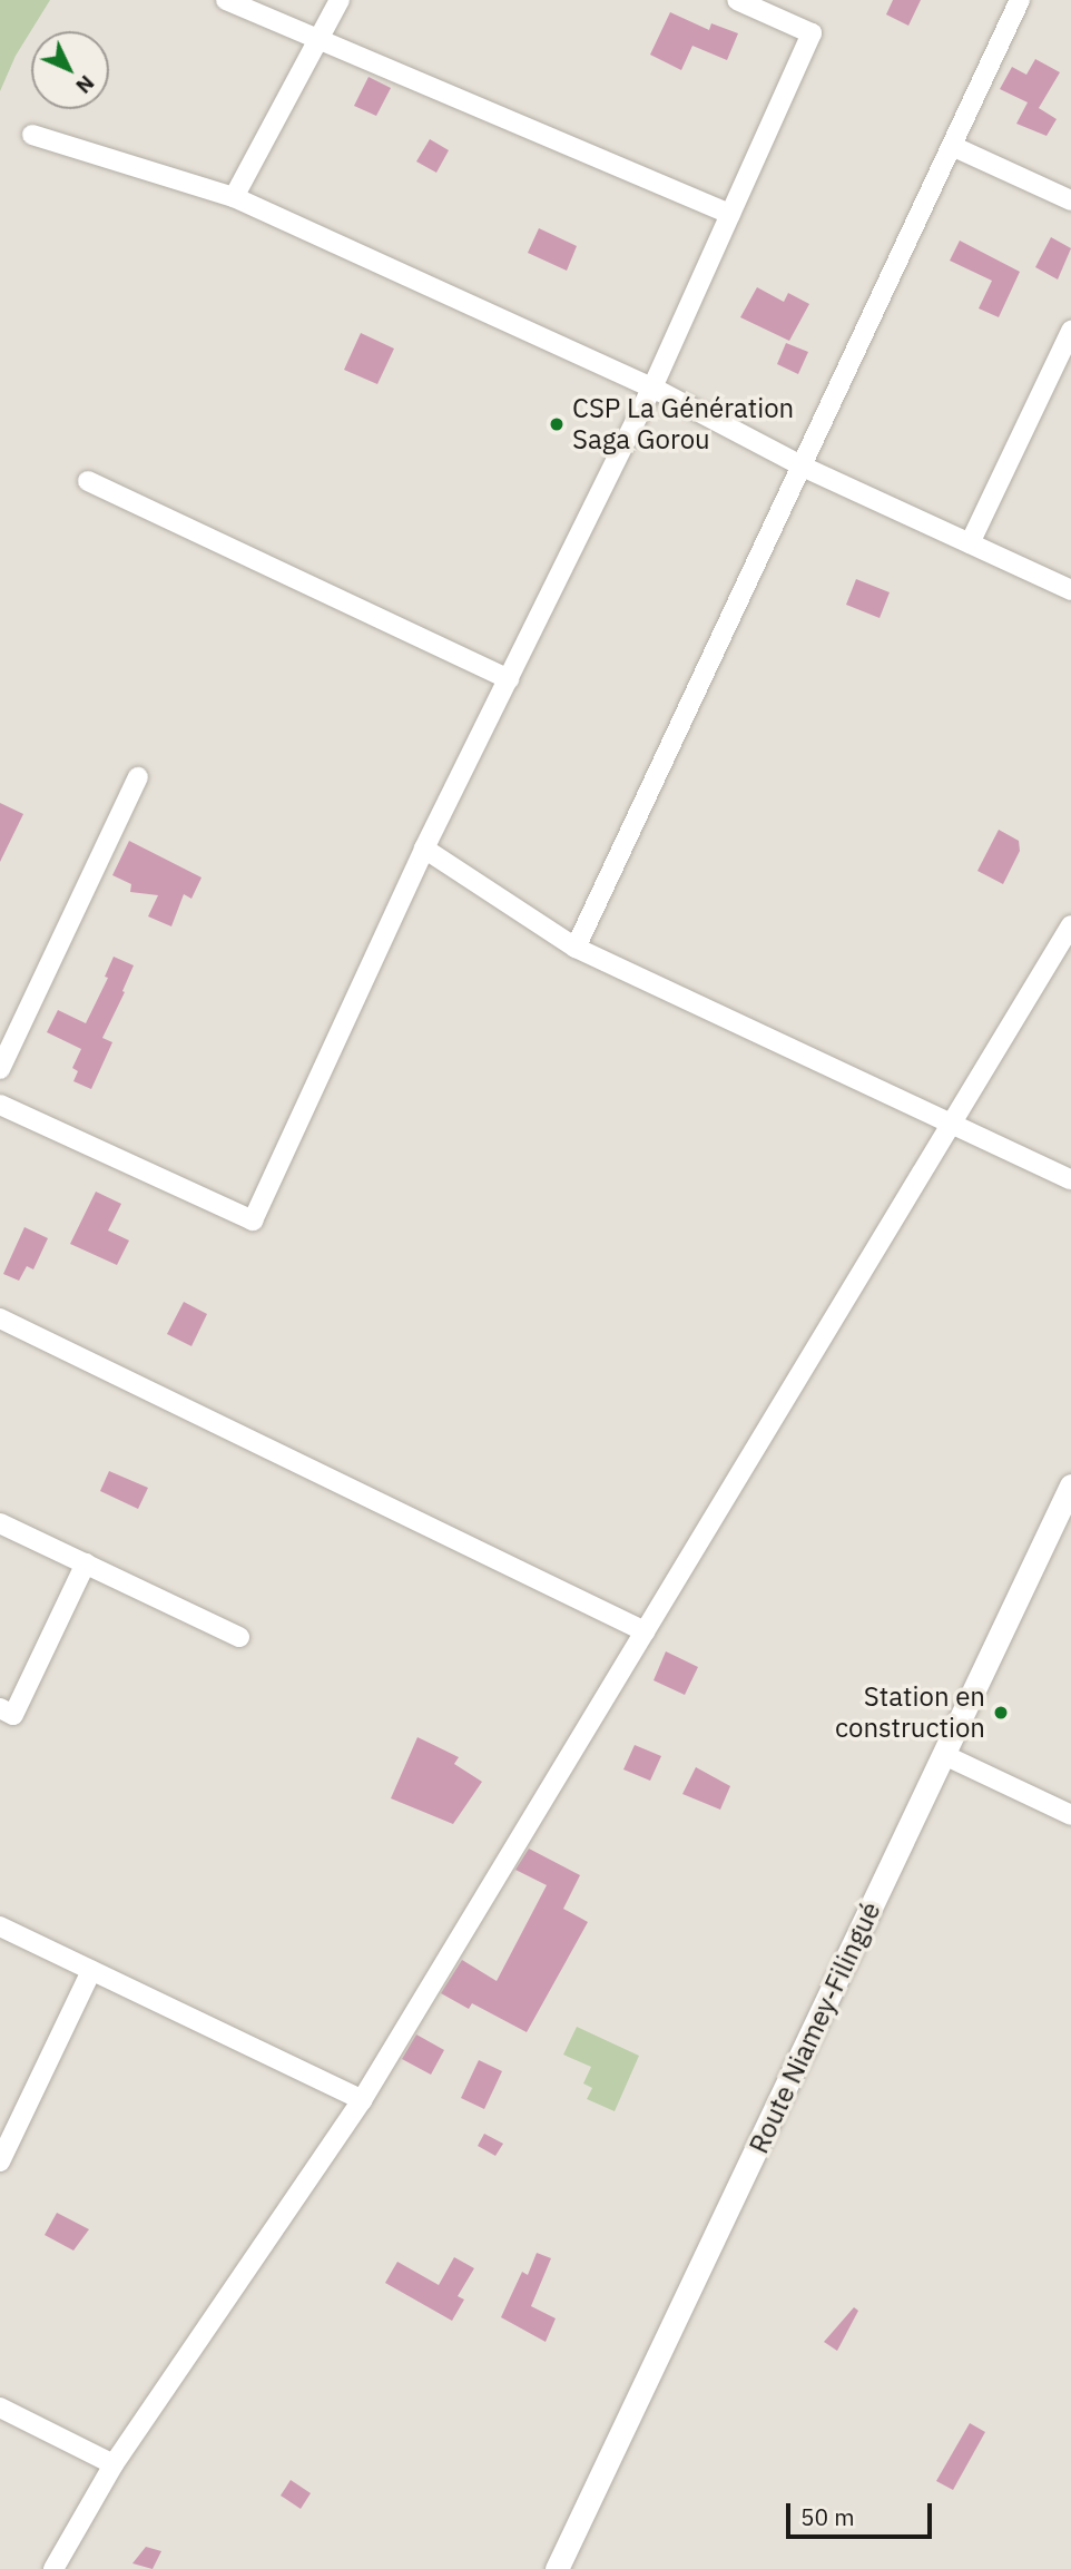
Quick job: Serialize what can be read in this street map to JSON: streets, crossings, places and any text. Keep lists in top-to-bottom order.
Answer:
{
  "streets": {
    "main road": ["Route Niamey-Filingué"]
  },
  "places": ["CSP La Génération Saga Gorou", "Station en construction"],
  "scale_bar": "50 m",
  "north": "bottom right"
}
